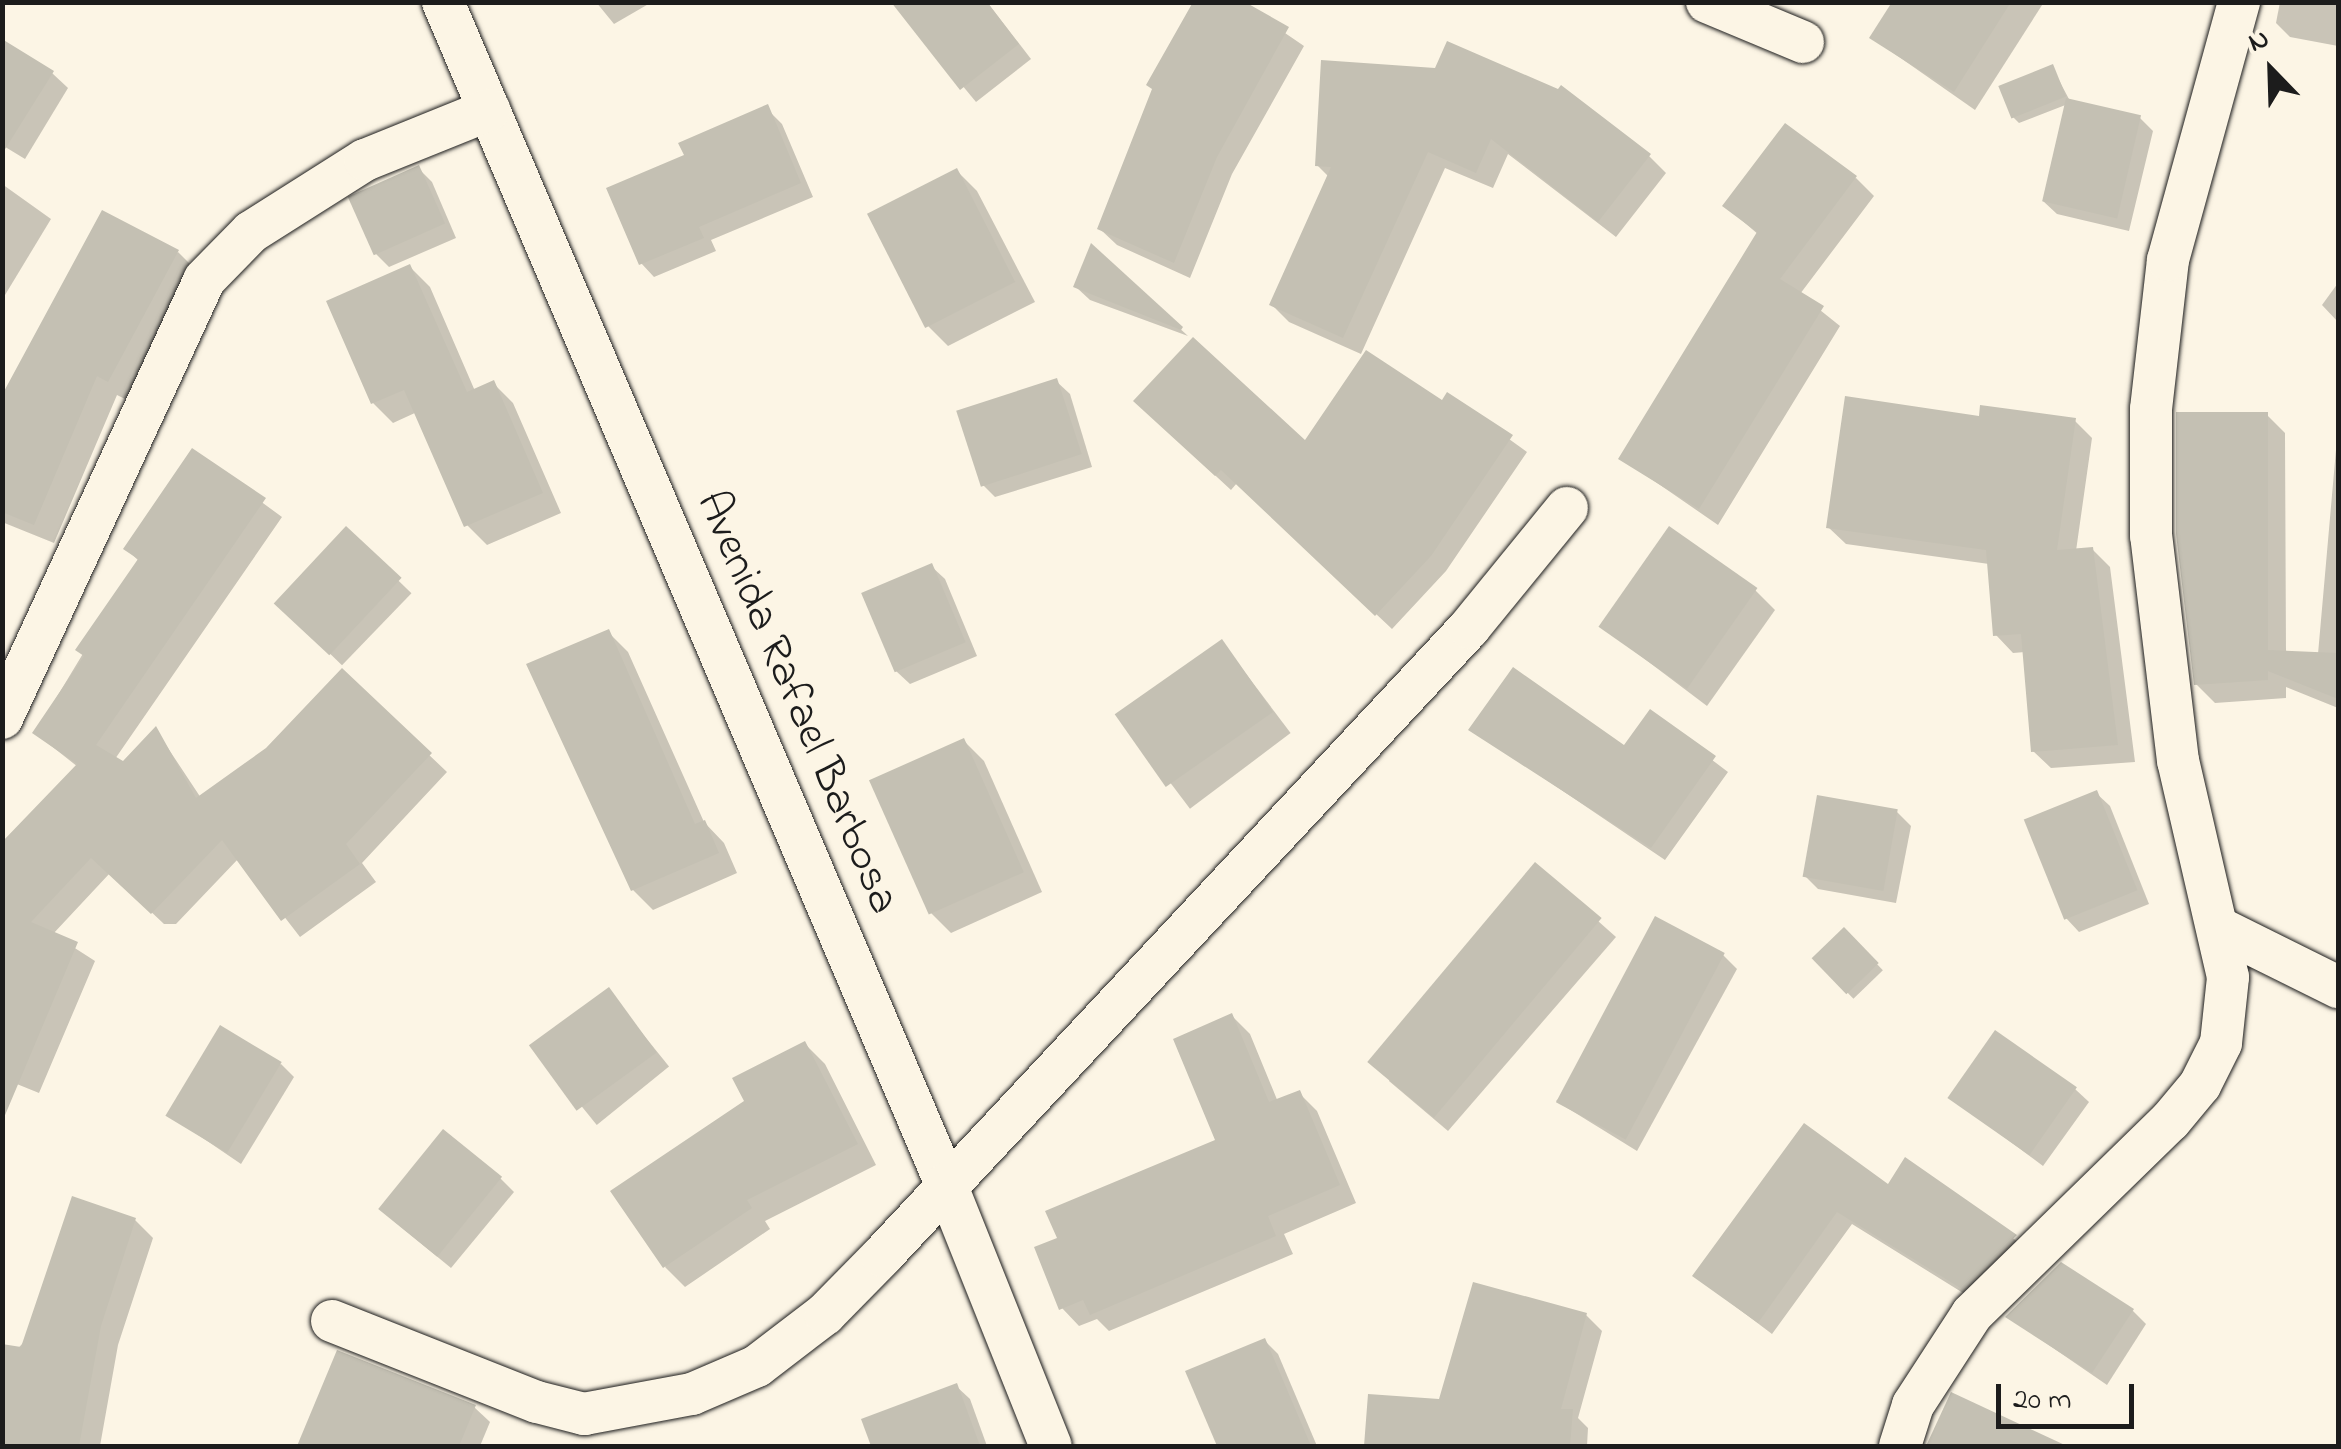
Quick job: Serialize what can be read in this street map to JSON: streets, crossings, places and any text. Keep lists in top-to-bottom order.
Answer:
{
  "streets": {
    "street": ["Avenida Rafael Barbosa"]
  },
  "scale_bar": "20 m",
  "north": "top left"
}
